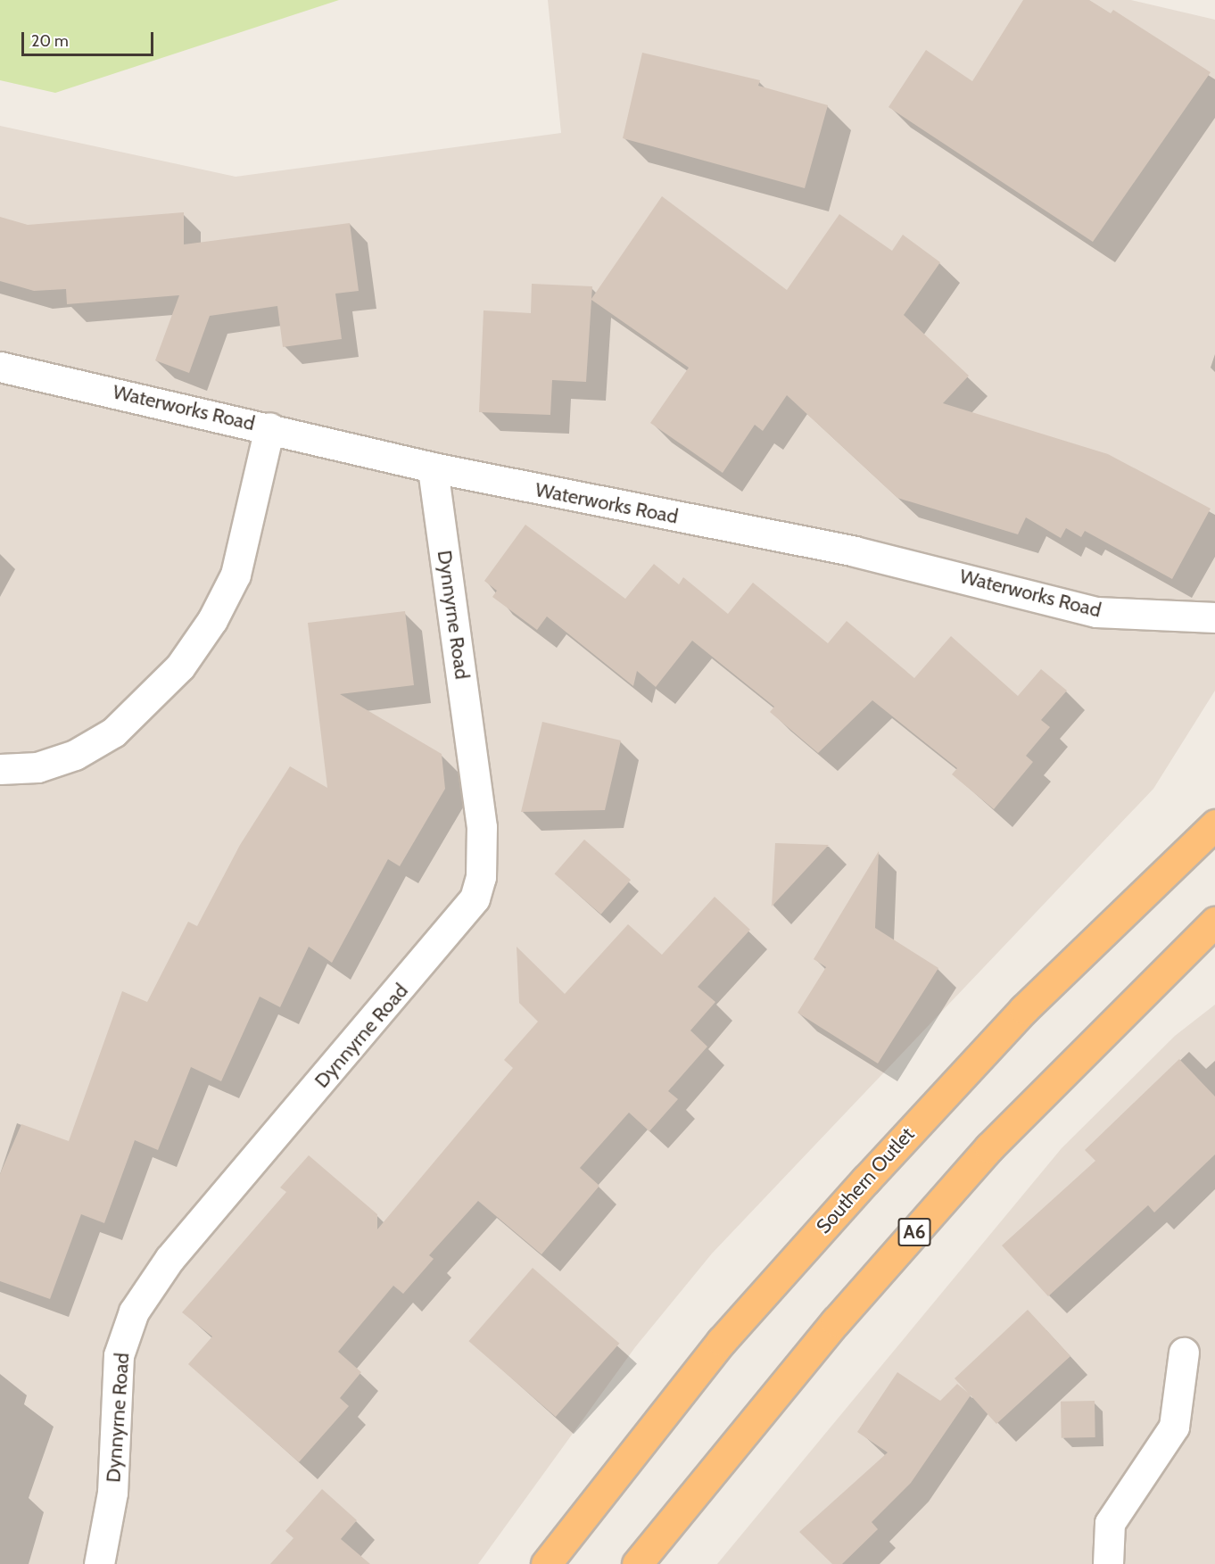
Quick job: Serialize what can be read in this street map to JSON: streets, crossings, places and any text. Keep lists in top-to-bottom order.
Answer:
{
  "streets": {
    "highway": ["Southern Outlet", "A6"],
    "street": ["Waterworks Road", "Dynnyrne Road"]
  },
  "crossings": [
    ["Waterworks Road", "Dynnyrne Road"]
  ],
  "scale_bar": "20 m"
}
